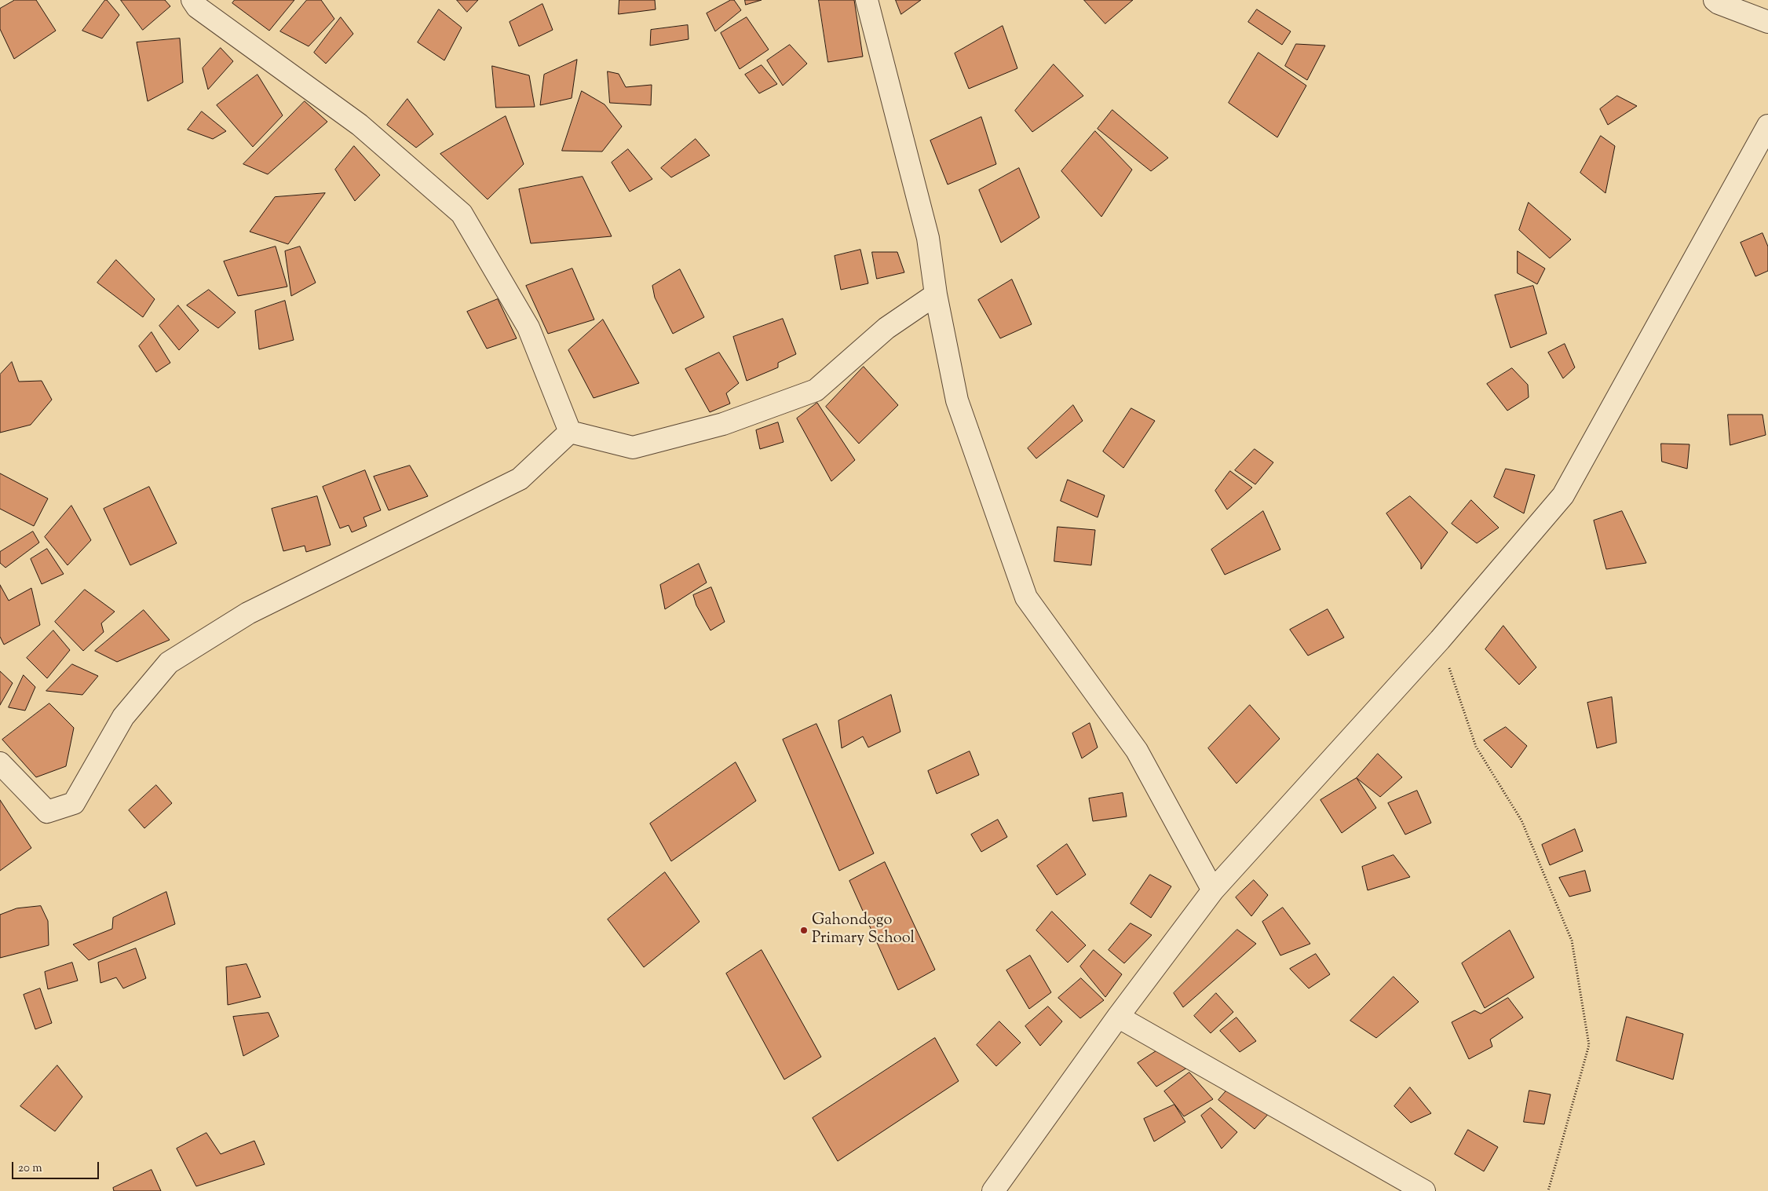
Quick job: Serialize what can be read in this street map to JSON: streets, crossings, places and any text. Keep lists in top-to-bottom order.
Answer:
{
  "places": ["Gahondogo Primary School"],
  "scale_bar": "20 m"
}
